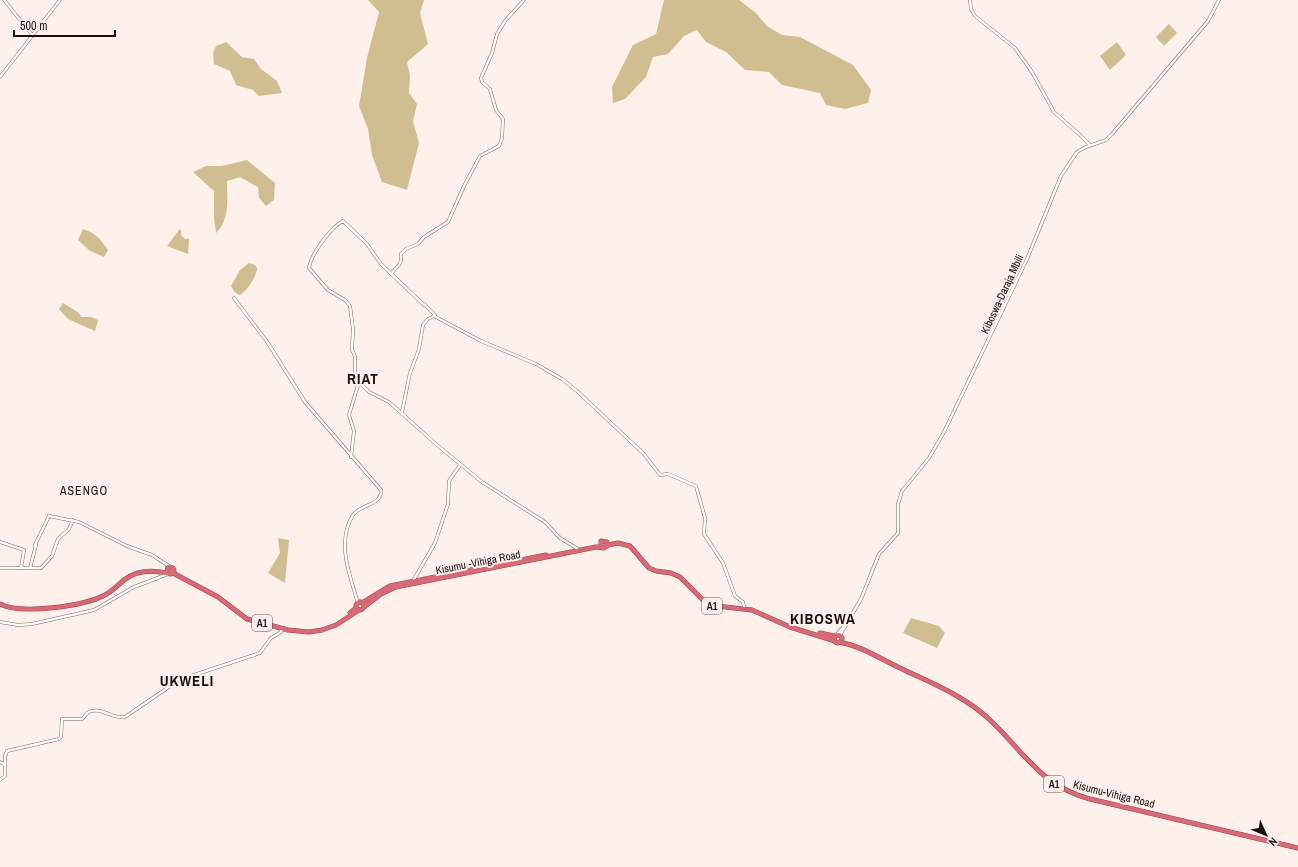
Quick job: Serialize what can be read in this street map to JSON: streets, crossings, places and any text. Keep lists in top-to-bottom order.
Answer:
{
  "streets": {
    "highway": ["Kisumu -Vihiga Road", "A1", "Kisumu-Vihiga Road"],
    "street": ["Kiboswa-Daraja Mbili"]
  },
  "crossings": [
    ["Kiboswa-Daraja Mbili", "A1"],
    ["Kiboswa-Daraja Mbili", "Kisumu-Vihiga Road"],
    ["Kisumu -Vihiga Road", "A1"],
    ["A1", "Kisumu-Vihiga Road"]
  ],
  "districts": [
    "RIAT",
    "ASENGO",
    "KIBOSWA",
    "UKWELI"
  ],
  "scale_bar": "500 m",
  "north": "bottom right"
}
